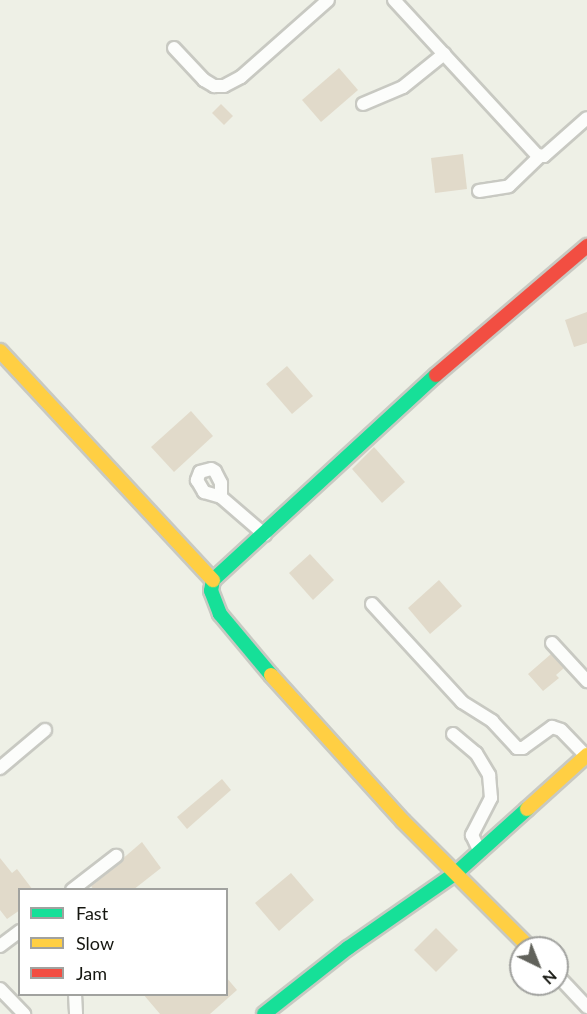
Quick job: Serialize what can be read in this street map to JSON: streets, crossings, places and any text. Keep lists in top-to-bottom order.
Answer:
{
  "legend": ["Fast", "Slow", "Jam"],
  "north": "bottom right"
}
